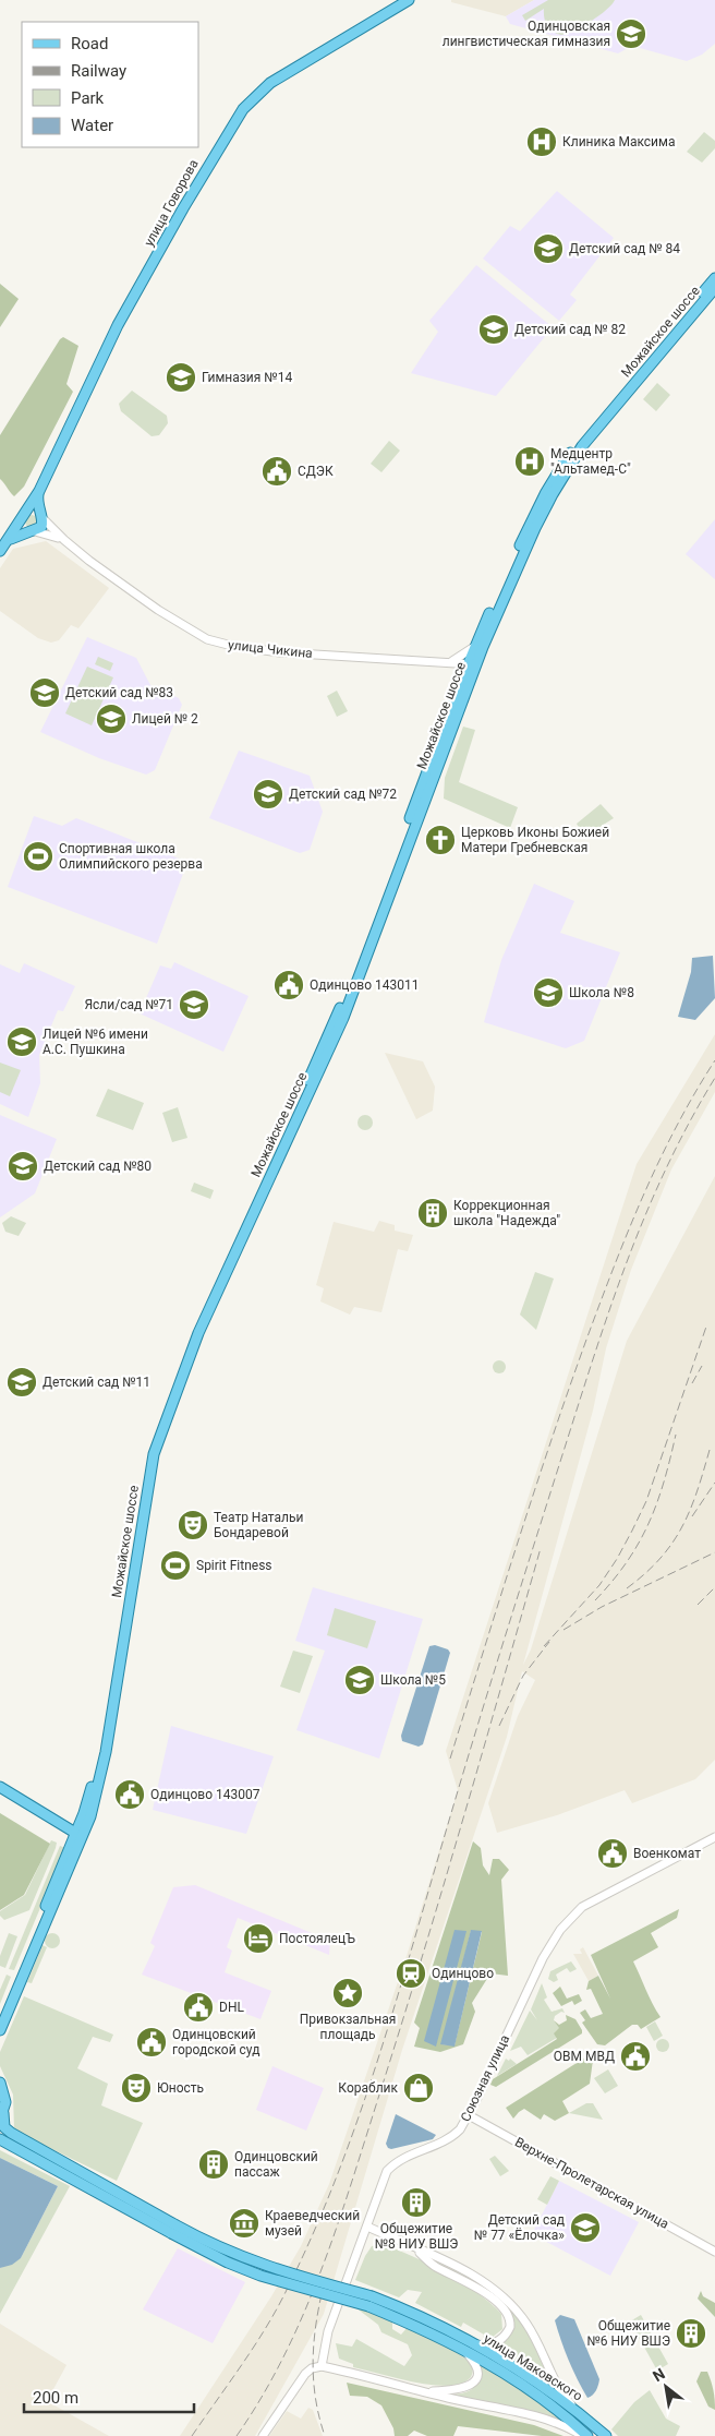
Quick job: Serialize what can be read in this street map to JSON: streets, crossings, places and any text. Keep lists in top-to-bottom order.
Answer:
{
  "streets": {
    "main road": ["улица Говорова", "Можайское шоссе", "улица Маковского"],
    "street": ["улица Чикина", "Союзная улица", "Верхне-Пролетарская улица"]
  },
  "crossings": [
    ["улица Говорова", "улица Чикина"],
    ["Можайское шоссе", "улица Чикина"],
    ["Союзная улица", "Верхне-Пролетарская улица"]
  ],
  "places": {
    "school or university": [
      "Одинцовская лингвистическая гимназия",
      "Детский сад № 84",
      "Детский сад № 82",
      "Гимназия №14",
      "Детский сад №83",
      "Лицей № 2",
      "Детский сад №72",
      "Школа №8",
      "Ясли/сад №71",
      "Лицей №6 имени А.С. Пушкина",
      "Детский сад №80",
      "Детский сад №11",
      "Школа №5",
      "Детский сад № 77 «Ёлочка»"
    ],
    "hospital": ["Клиника Максима", "Медцентр \"Альтамед-С\""],
    "public building": [
      "СДЭК",
      "Одинцово 143011",
      "Одинцово 143007",
      "Военкомат",
      "DHL",
      "Одинцовский городской суд",
      "ОВМ МВД"
    ],
    "church": ["Церковь Иконы Божией Матери Гребневская"],
    "sports": ["Спортивная школа Олимпийского резерва", "Spirit Fitness"],
    "building": [
      "Коррекционная школа \"Надежда\"",
      "Одинцовский пассаж",
      "Общежитие №8 НИУ ВШЭ",
      "Общежитие №6 НИУ ВШЭ"
    ],
    "theatre": ["Театр Натальи Бондаревой", "Юность"],
    "hotel": ["ПостоялецЪ"],
    "station": ["Одинцово"],
    "place": ["Привокзальная площадь"],
    "shop": ["Кораблик"],
    "museum": ["Краеведческий музей"]
  },
  "legend": [
    "Road",
    "Railway",
    "Park",
    "Water"
  ],
  "scale_bar": "200 m",
  "north": "top left"
}
